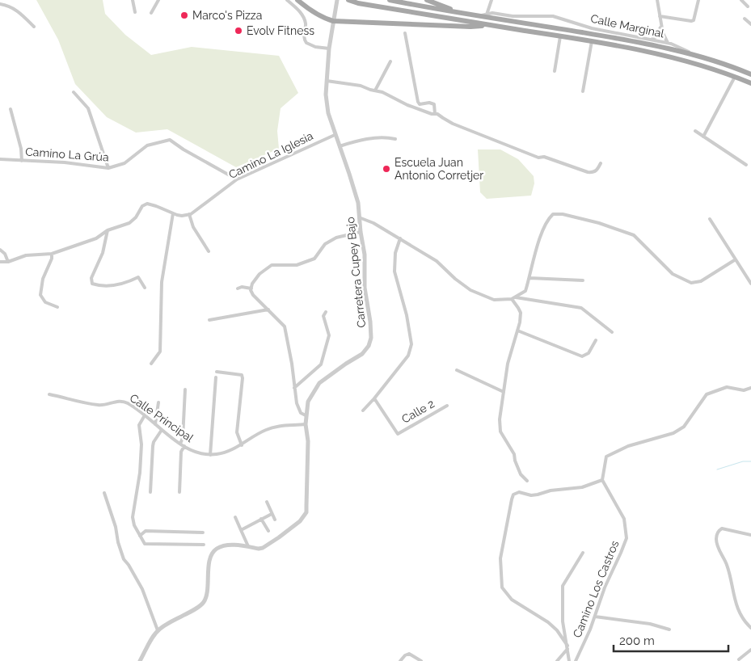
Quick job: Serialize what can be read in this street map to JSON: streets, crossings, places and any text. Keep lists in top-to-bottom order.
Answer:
{
  "streets": {
    "street": [
      "Calle Marginal",
      "Camino La Grúa",
      "Camino La Iglesia",
      "Carretera Cupey Bajo",
      "Calle 2",
      "Calle Principal",
      "Camino Los Castros"
    ]
  },
  "crossings": [
    ["Camino La Grúa", "Camino La Iglesia"],
    ["Camino La Iglesia", "Carretera Cupey Bajo"],
    ["Carretera Cupey Bajo", "Calle Principal"]
  ],
  "places": ["Marco's Pizza", "Evolv Fitness", "Escuela Juan Antonio Corretjer"],
  "scale_bar": "200 m"
}
